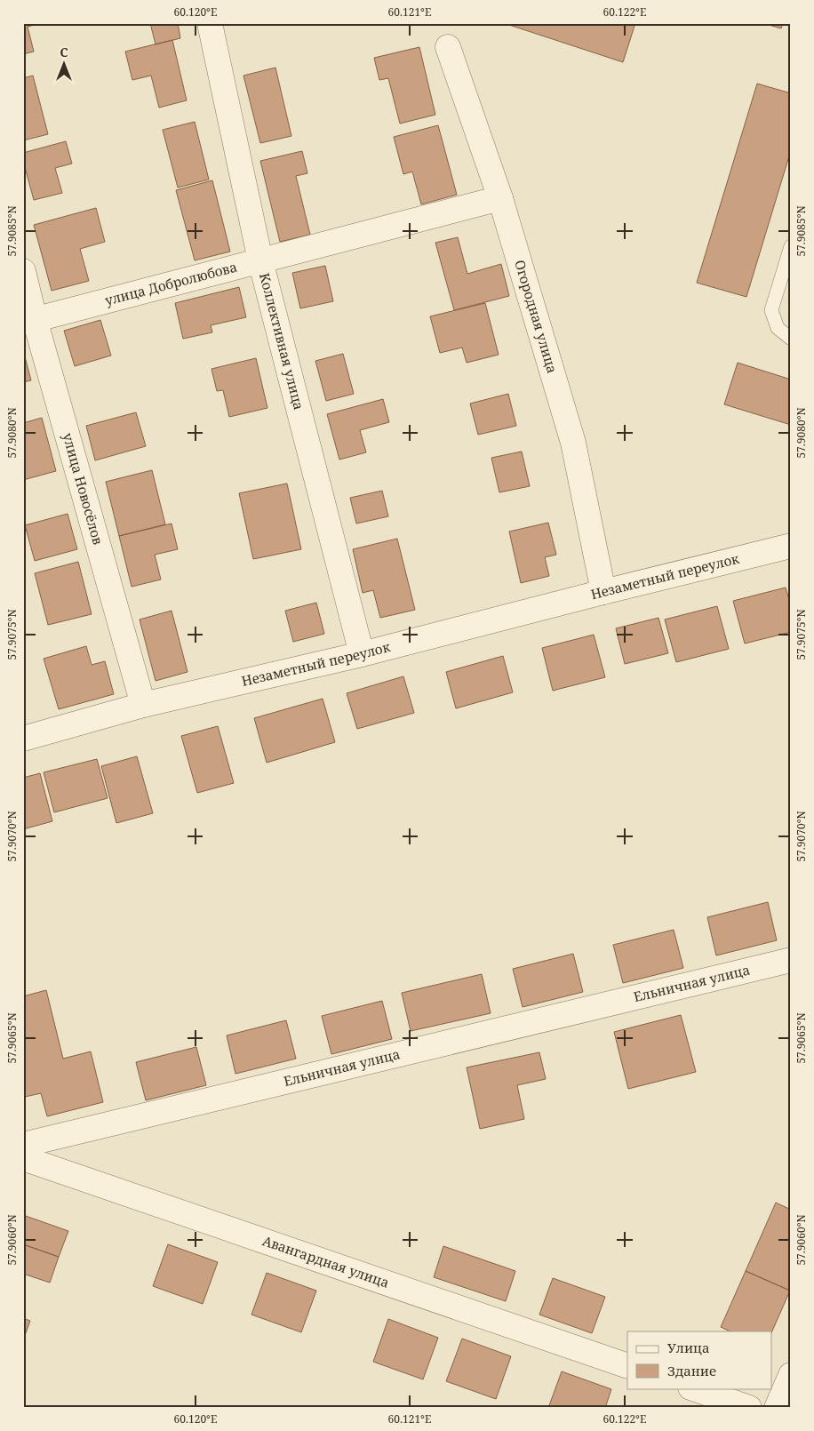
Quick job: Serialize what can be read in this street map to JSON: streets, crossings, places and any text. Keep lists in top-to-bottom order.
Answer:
{
  "streets": {
    "street": [
      "улица Добролюбова",
      "Огородная улица",
      "Коллективная улица",
      "улица Новосёлов",
      "Незаметный переулок",
      "Ельничная улица",
      "Авангардная улица"
    ]
  },
  "crossings": [
    ["улица Добролюбова", "Огородная улица"],
    ["улица Добролюбова", "Коллективная улица"],
    ["улица Добролюбова", "улица Новосёлов"],
    ["Огородная улица", "Незаметный переулок"],
    ["Коллективная улица", "Незаметный переулок"],
    ["улица Новосёлов", "Незаметный переулок"]
  ],
  "legend": ["Улица", "Здание"],
  "north": "top",
  "coordinates": [
    "60.120°E",
    "60.121°E",
    "60.122°E",
    "57.9085°N",
    "57.9080°N",
    "57.9075°N",
    "57.9070°N",
    "57.9065°N",
    "57.9060°N"
  ]
}
